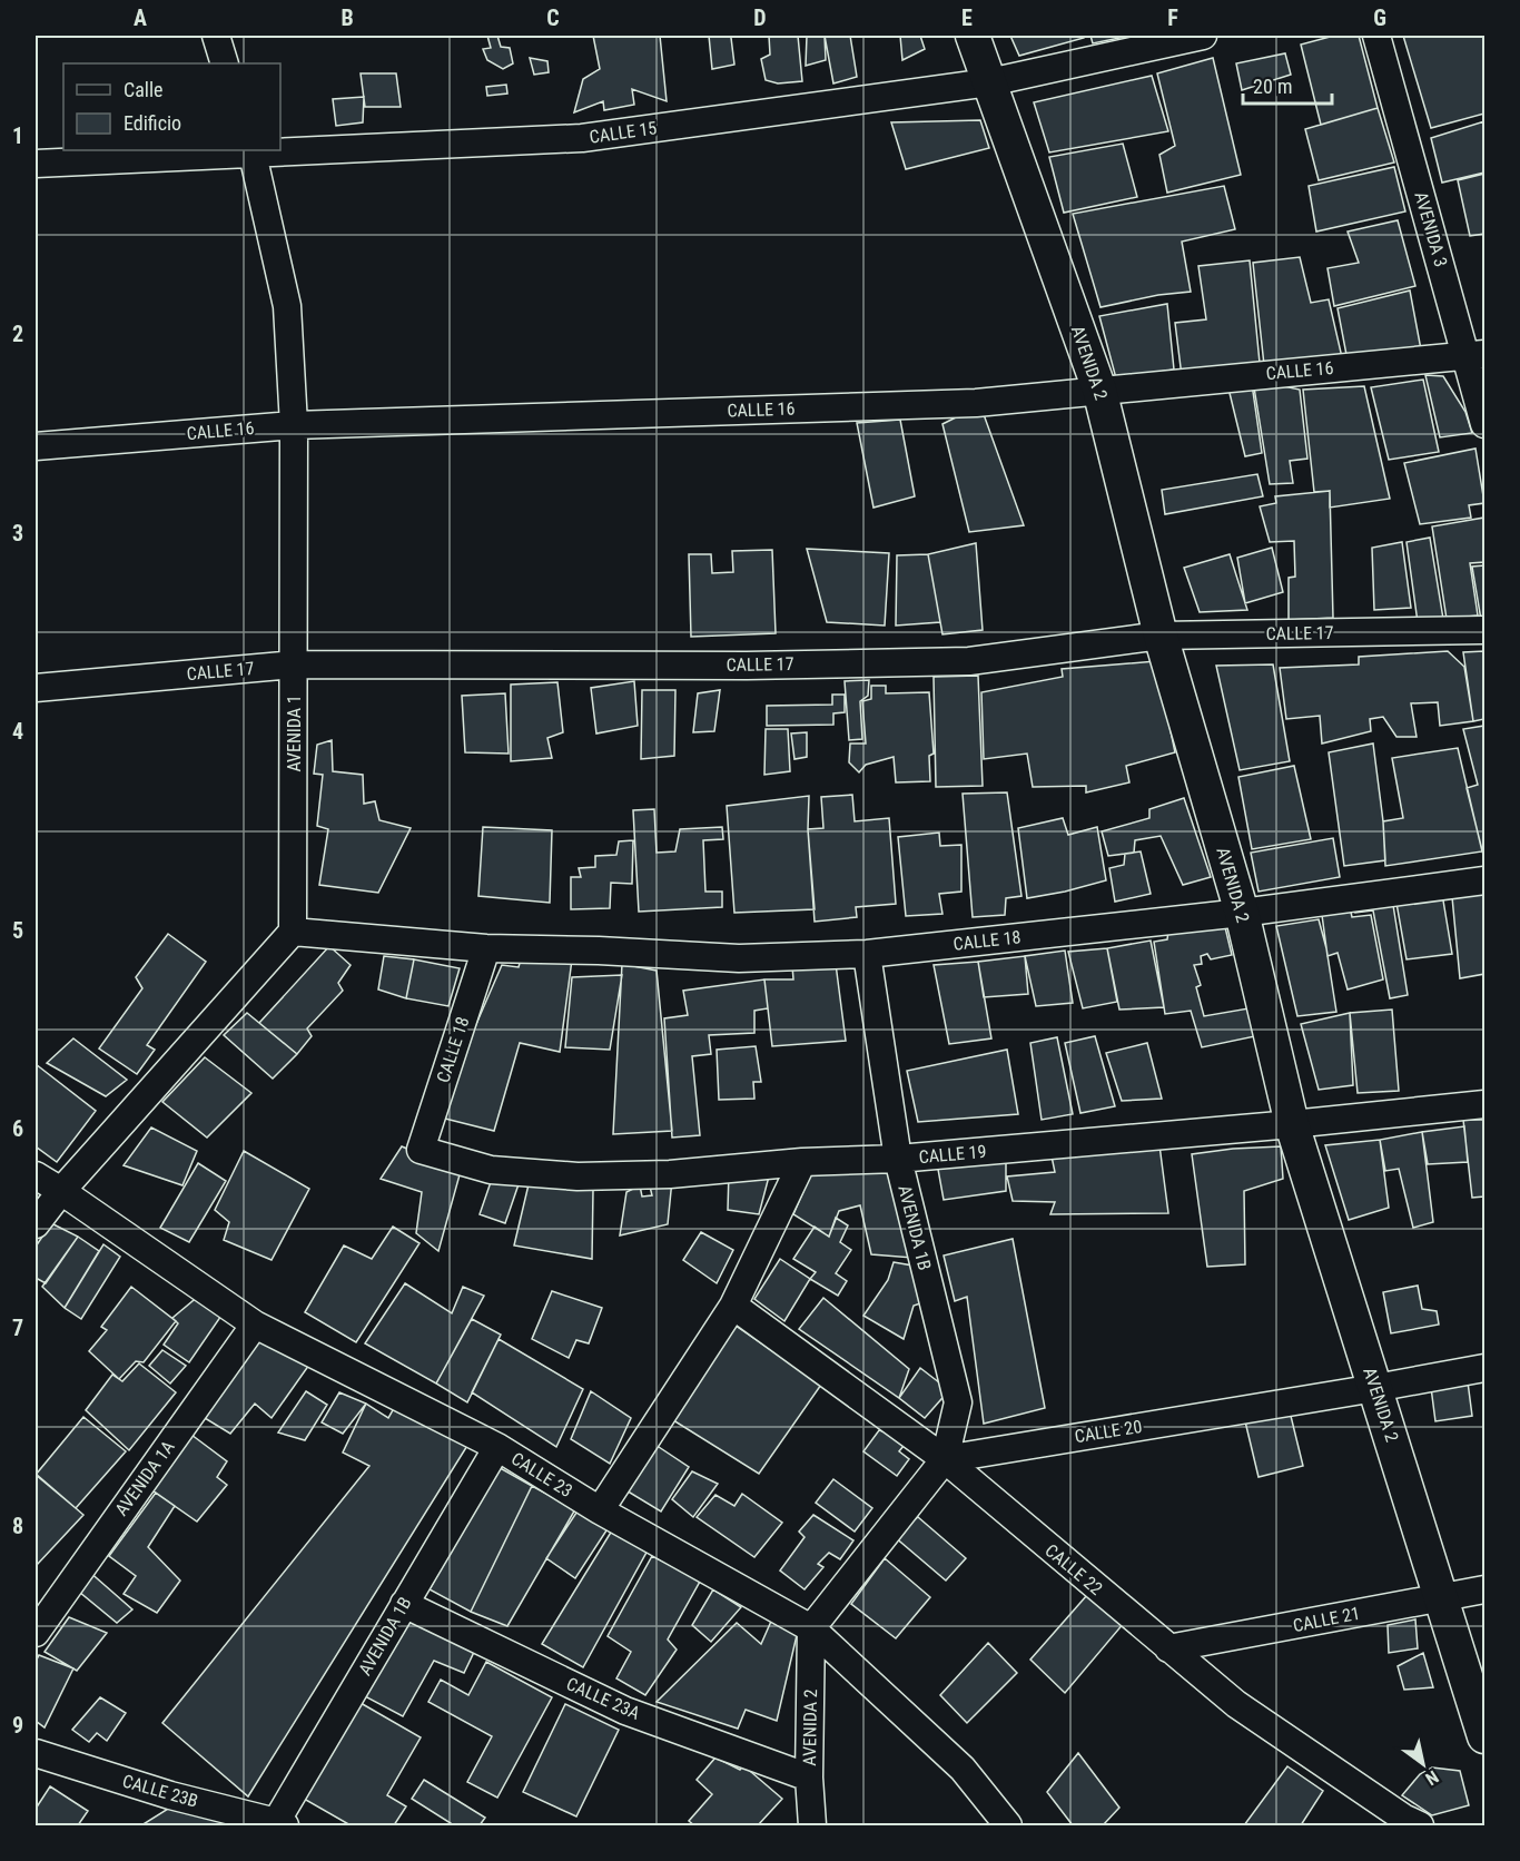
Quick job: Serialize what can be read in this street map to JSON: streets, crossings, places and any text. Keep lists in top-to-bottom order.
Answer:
{
  "streets": {
    "street": [
      "CALLE 15",
      "AVENIDA 3",
      "AVENIDA 2",
      "CALLE 16",
      "CALLE 17",
      "AVENIDA 1",
      "CALLE 18",
      "CALLE 19",
      "AVENIDA 1B",
      "CALLE 20",
      "CALLE 23",
      "AVENIDA 1A",
      "CALLE 22",
      "CALLE 21",
      "CALLE 23A",
      "CALLE 23B"
    ]
  },
  "crossings": [
    ["CALLE 15", "AVENIDA 2"],
    ["CALLE 15", "AVENIDA 1"],
    ["AVENIDA 3", "CALLE 16"],
    ["AVENIDA 2", "CALLE 16"],
    ["AVENIDA 2", "CALLE 17"],
    ["AVENIDA 2", "CALLE 18"],
    ["AVENIDA 2", "CALLE 19"],
    ["AVENIDA 2", "CALLE 20"],
    ["AVENIDA 2", "CALLE 23"],
    ["AVENIDA 2", "CALLE 21"],
    ["AVENIDA 2", "CALLE 23A"],
    ["CALLE 16", "AVENIDA 1"],
    ["CALLE 17", "AVENIDA 1"],
    ["AVENIDA 1", "CALLE 18"],
    ["CALLE 18", "CALLE 19"],
    ["CALLE 18", "AVENIDA 1B"],
    ["CALLE 19", "AVENIDA 1B"],
    ["AVENIDA 1B", "CALLE 20"],
    ["AVENIDA 1B", "CALLE 23"],
    ["AVENIDA 1B", "CALLE 22"],
    ["AVENIDA 1B", "CALLE 23A"],
    ["AVENIDA 1B", "CALLE 23B"],
    ["CALLE 20", "CALLE 22"],
    ["CALLE 23", "AVENIDA 1A"],
    ["CALLE 22", "CALLE 21"]
  ],
  "legend": ["Calle", "Edificio"],
  "scale_bar": "20 m",
  "north": "bottom right",
  "grid": {
    "columns": [
      "A",
      "B",
      "C",
      "D",
      "E",
      "F",
      "G"
    ],
    "rows": [
      "1",
      "2",
      "3",
      "4",
      "5",
      "6",
      "7",
      "8",
      "9"
    ]
  }
}
